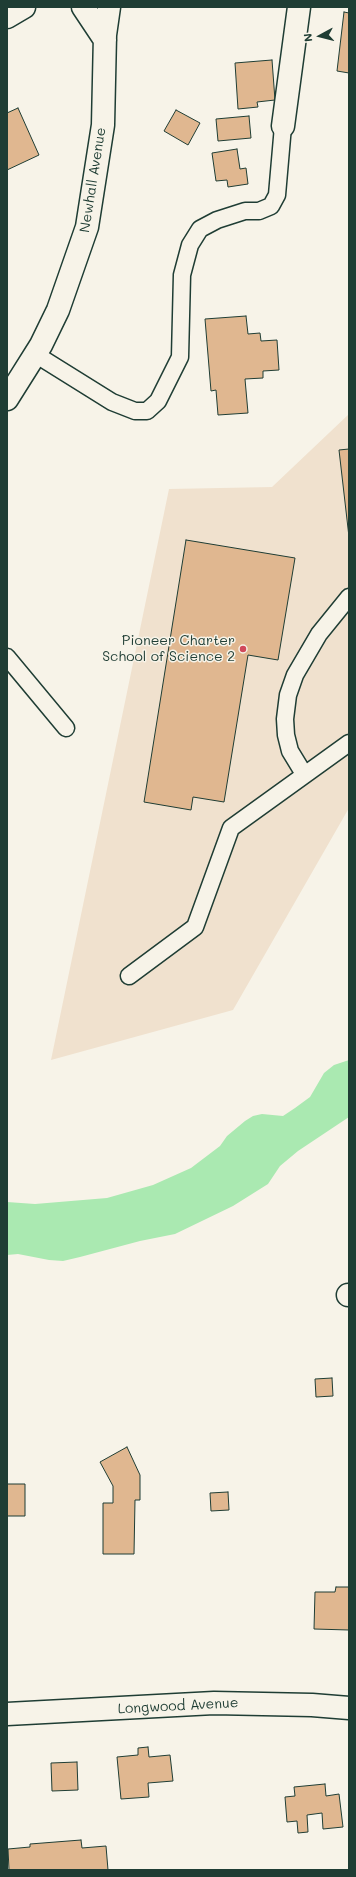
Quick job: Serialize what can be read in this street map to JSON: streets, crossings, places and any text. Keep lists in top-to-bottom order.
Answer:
{
  "streets": {
    "street": ["Newhall Avenue", "Longwood Avenue"]
  },
  "places": ["Pioneer Charter School of Science 2"],
  "north": "left"
}
